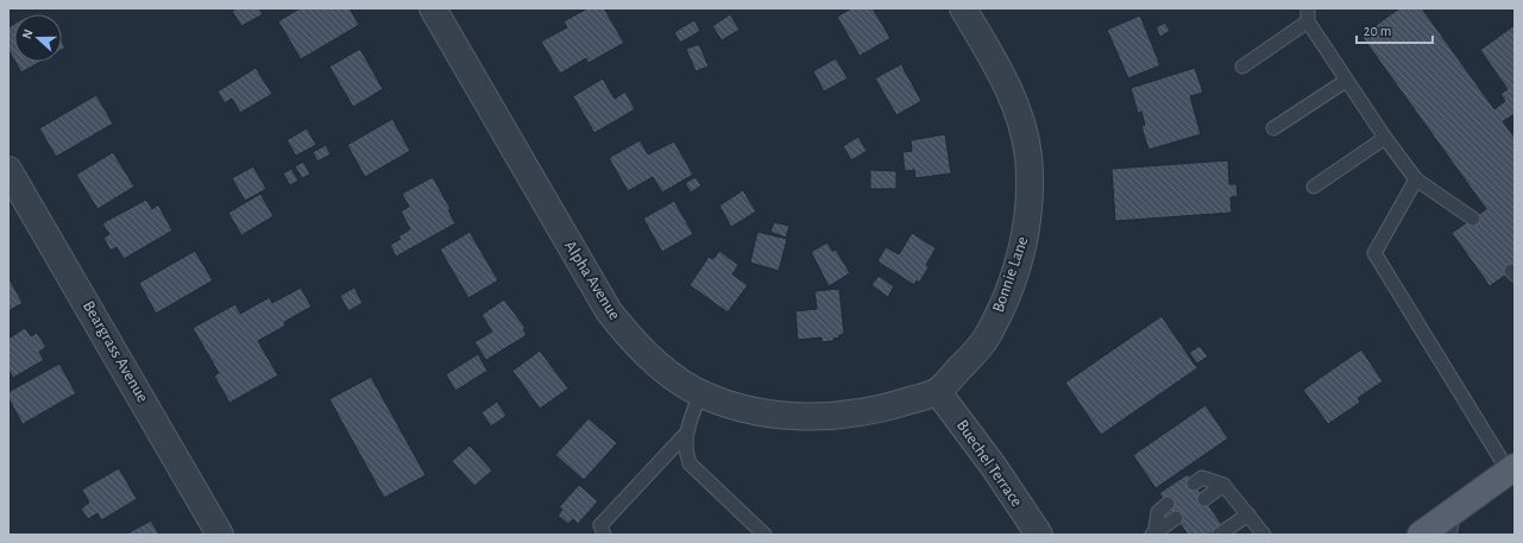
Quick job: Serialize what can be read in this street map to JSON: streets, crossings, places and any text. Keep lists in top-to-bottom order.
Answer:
{
  "streets": {
    "street": [
      "Bonnie Lane",
      "Alpha Avenue",
      "Beargrass Avenue",
      "Buechel Terrace"
    ]
  },
  "crossings": [
    ["Bonnie Lane", "Alpha Avenue"],
    ["Bonnie Lane", "Buechel Terrace"],
    ["Alpha Avenue", "Buechel Terrace"]
  ],
  "scale_bar": "20 m",
  "north": "left"
}
